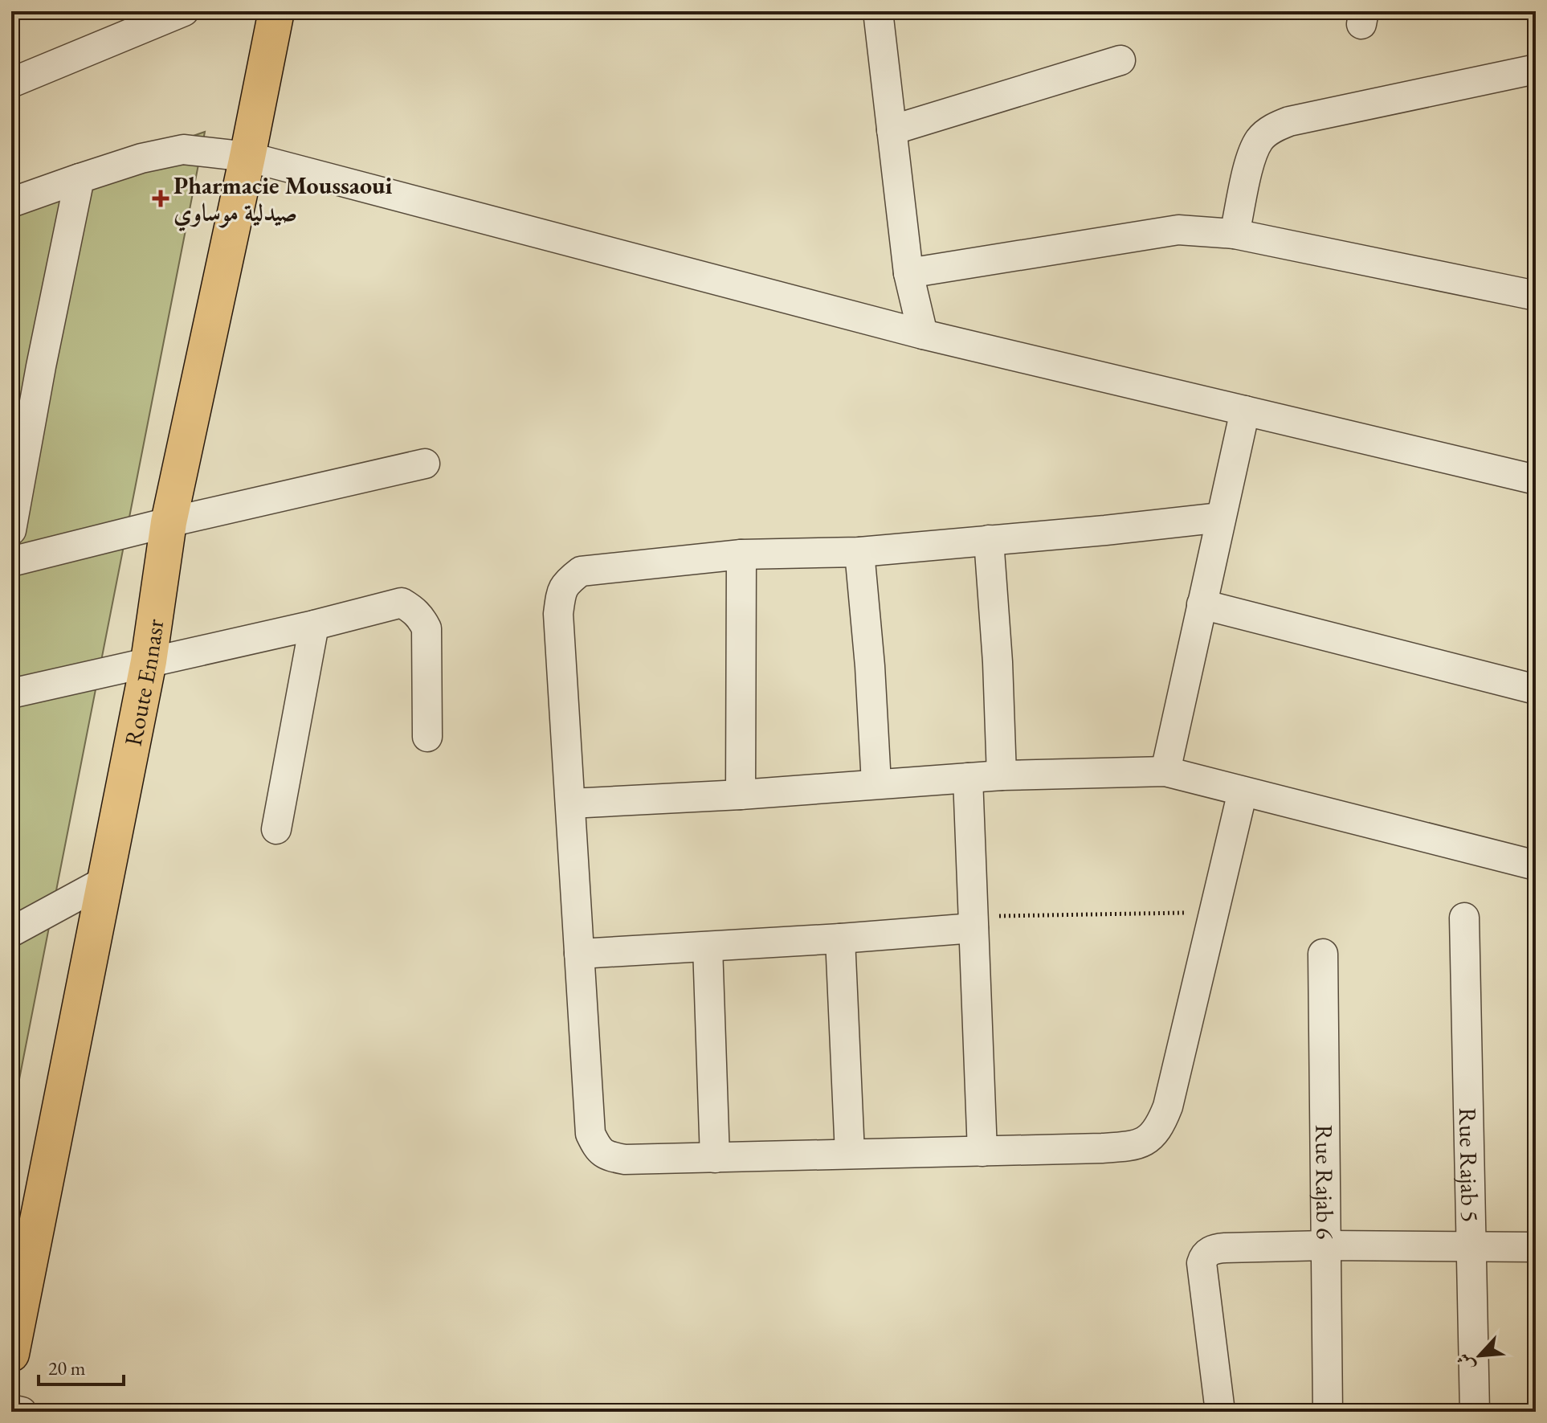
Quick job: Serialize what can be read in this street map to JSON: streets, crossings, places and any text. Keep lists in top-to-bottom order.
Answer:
{
  "streets": {
    "main road": ["Route Ennasr"],
    "street": ["Rue Rajab 5", "Rue Rajab 6"]
  },
  "places": {
    "health": ["Pharmacie Moussaoui صيدلية موساوي"]
  },
  "scale_bar": "20 m",
  "north": "bottom left"
}
